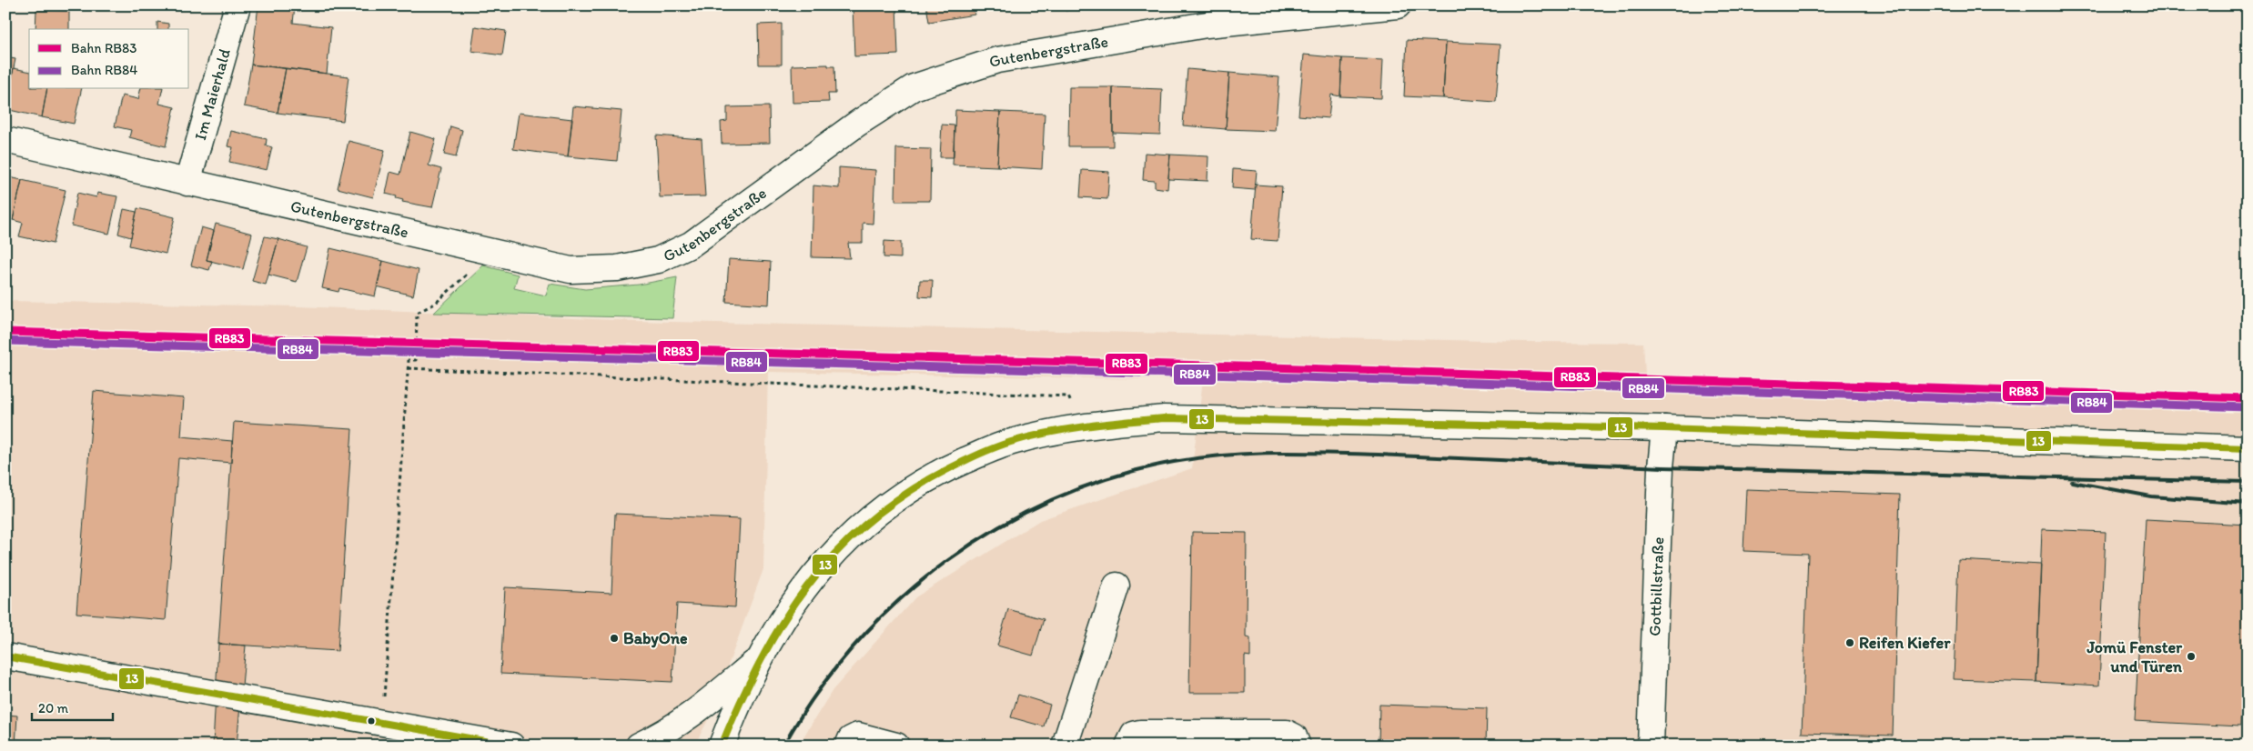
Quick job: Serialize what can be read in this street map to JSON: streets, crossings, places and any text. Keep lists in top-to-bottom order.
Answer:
{
  "streets": {
    "street": ["Gutenbergstraße", "Im Maierhald", "Gottbillstraße"]
  },
  "crossings": [
    ["Gutenbergstraße", "Im Maierhald"]
  ],
  "places": ["BabyOne", "Reifen Kiefer", "Jomü Fenster und Türen"],
  "lines": ["rail line RB83", "rail line RB84", "transit line 13"],
  "legend": ["Bahn RB83", "Bahn RB84"],
  "scale_bar": "20 m"
}
